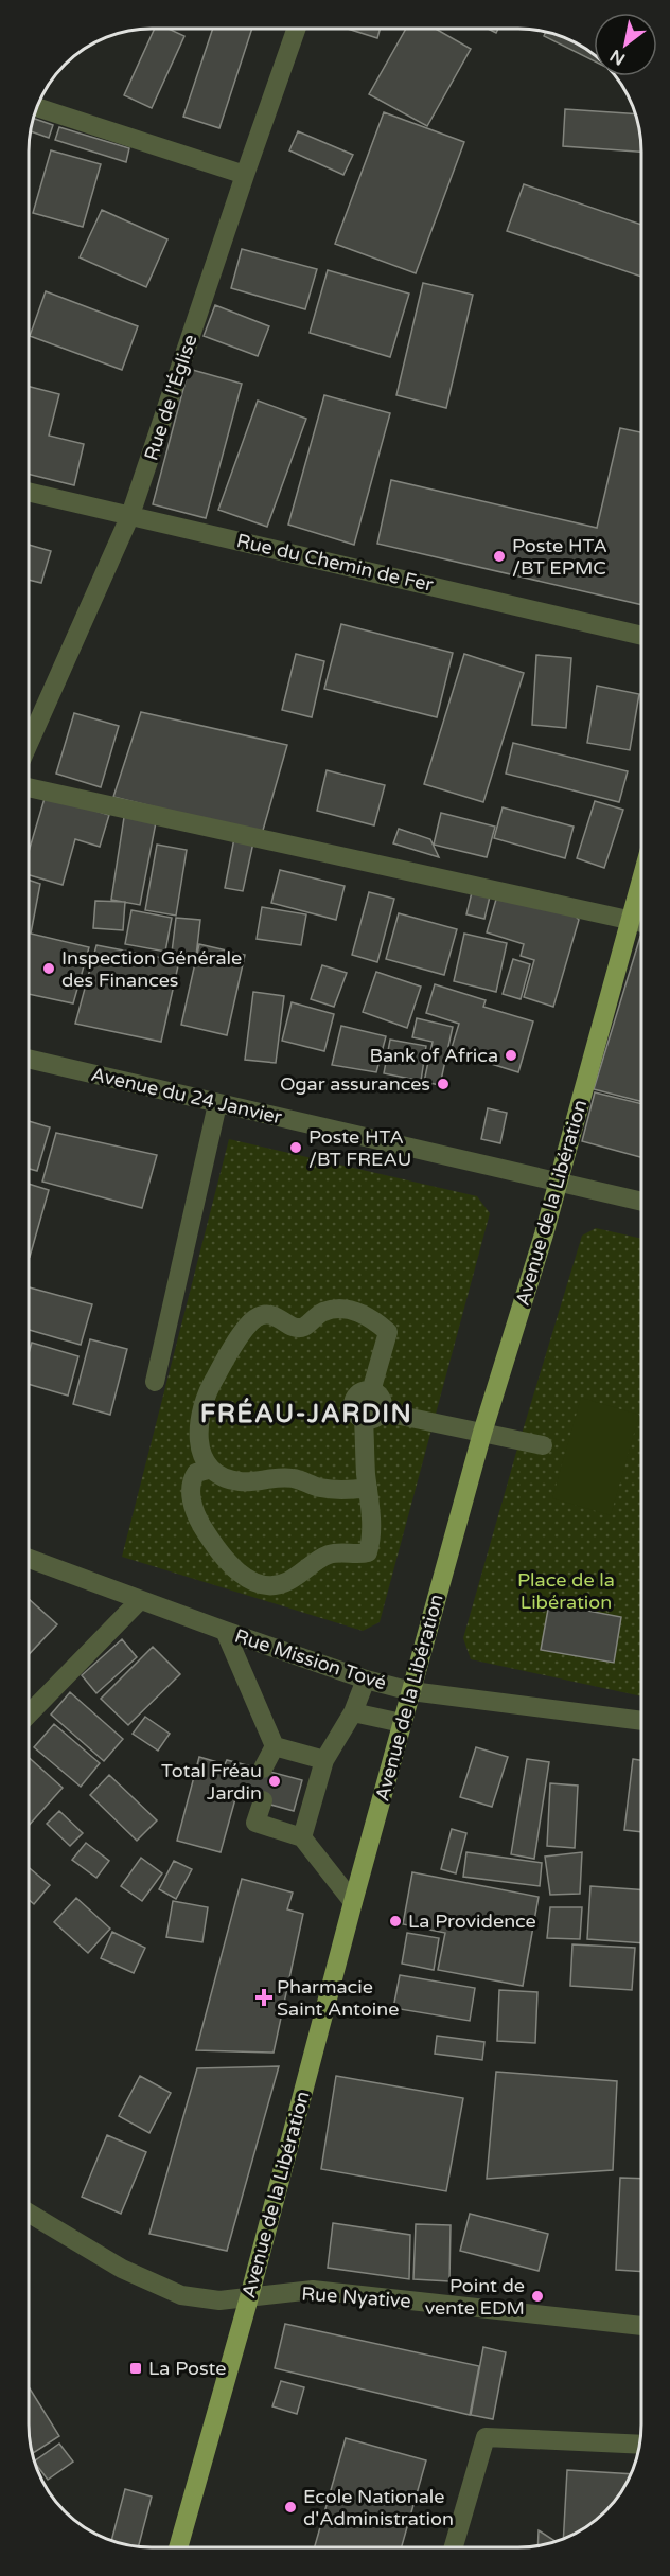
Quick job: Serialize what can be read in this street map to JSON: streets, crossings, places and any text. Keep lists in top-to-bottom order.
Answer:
{
  "streets": {
    "main road": ["Avenue de la Libération"],
    "street": [
      "Rue de l'Église",
      "Rue du Chemin de Fer",
      "Avenue du 24 Janvier",
      "Rue Mission Tové",
      "Rue Nyative"
    ]
  },
  "crossings": [
    ["Rue de l'Église", "Rue du Chemin de Fer"],
    ["Avenue du 24 Janvier", "Avenue de la Libération"],
    ["Avenue de la Libération", "Rue Mission Tové"],
    ["Avenue de la Libération", "Rue Nyative"]
  ],
  "districts": ["FRÉAU-JARDIN"],
  "parks": ["Place de la Libération"],
  "places": {
    "other": [
      "Poste HTA /BT EPMC",
      "Inspection Générale des Finances",
      "Bank of Africa",
      "Ogar assurances",
      "Poste HTA /BT FREAU",
      "Total Fréau Jardin",
      "La Providence",
      "Point de vente EDM",
      "Ecole Nationale d'Administration"
    ],
    "health": ["Pharmacie Saint Antoine"],
    "transit": ["La Poste"]
  },
  "north": "bottom left"
}
